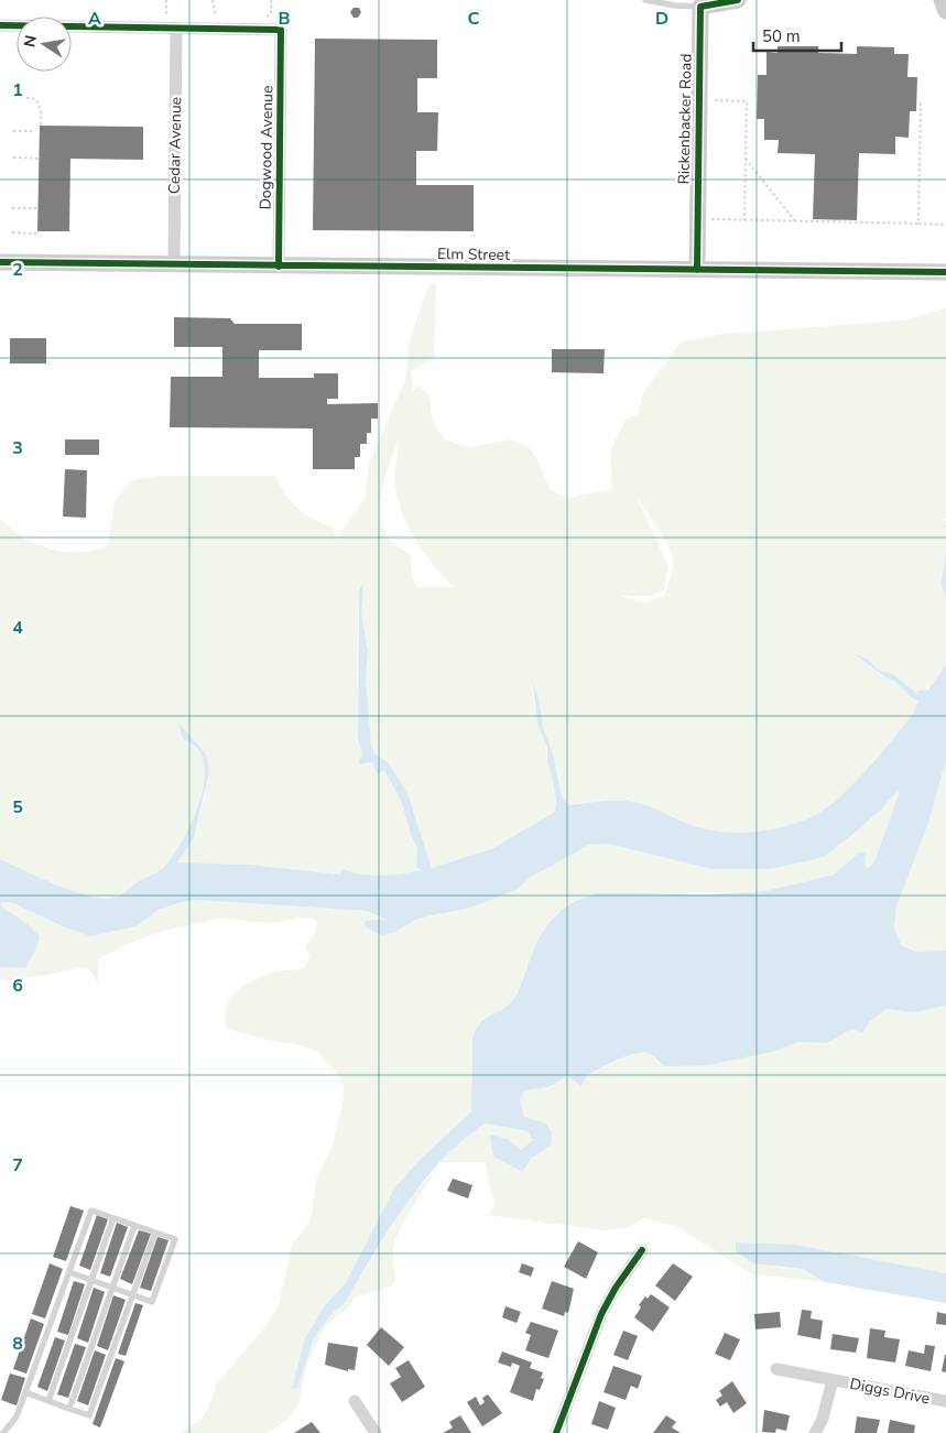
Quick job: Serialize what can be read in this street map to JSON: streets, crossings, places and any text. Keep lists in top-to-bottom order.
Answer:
{
  "streets": {
    "street": [
      "Rickenbacker Road",
      "Cedar Avenue",
      "Dogwood Avenue",
      "Elm Street",
      "Diggs Drive"
    ]
  },
  "crossings": [
    ["Rickenbacker Road", "Elm Street"],
    ["Cedar Avenue", "Dogwood Avenue"],
    ["Cedar Avenue", "Elm Street"],
    ["Dogwood Avenue", "Elm Street"]
  ],
  "scale_bar": "50 m",
  "north": "left",
  "grid": {
    "columns": [
      "A",
      "B",
      "C",
      "D"
    ],
    "rows": [
      "1",
      "2",
      "3",
      "4",
      "5",
      "6",
      "7",
      "8"
    ]
  }
}
